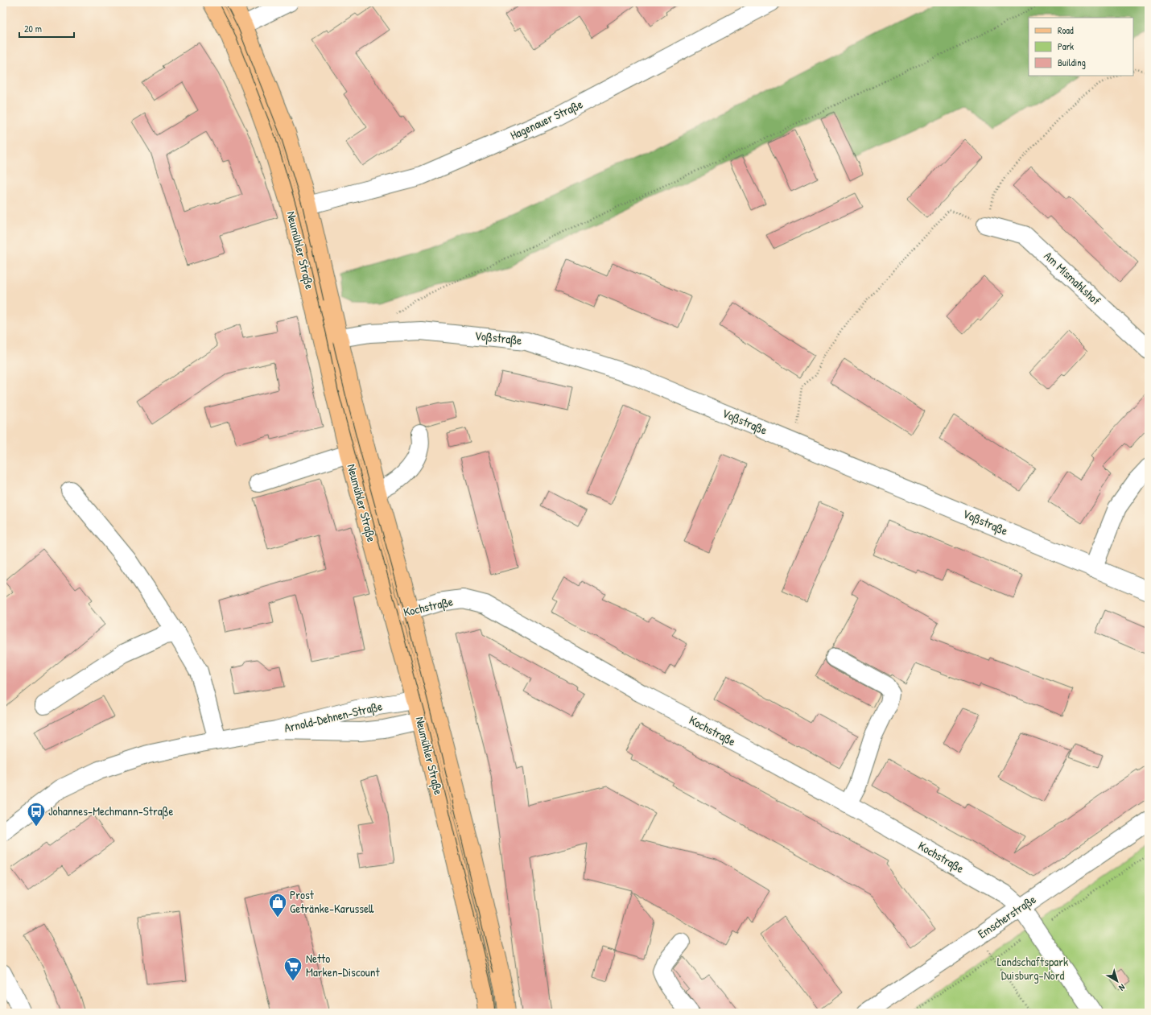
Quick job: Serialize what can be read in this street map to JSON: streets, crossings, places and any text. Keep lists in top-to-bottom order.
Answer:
{
  "streets": {
    "main road": ["Neumühler Straße"],
    "street": [
      "Hagenauer Straße",
      "Am Mismahlshof",
      "Voßstraße",
      "Kochstraße",
      "Arnold-Dehnen-Straße",
      "Emscherstraße"
    ]
  },
  "crossings": [
    ["Hagenauer Straße", "Neumühler Straße"],
    ["Neumühler Straße", "Voßstraße"],
    ["Neumühler Straße", "Kochstraße"],
    ["Neumühler Straße", "Arnold-Dehnen-Straße"],
    ["Kochstraße", "Emscherstraße"]
  ],
  "parks": ["Landschaftspark Duisburg-Nord"],
  "places": {
    "bus stop": ["Johannes-Mechmann-Straße"],
    "shop": ["Prost Getränke-Karussell"],
    "supermarket": ["Netto Marken-Discount"]
  },
  "legend": ["Road", "Park", "Building"],
  "scale_bar": "20 m",
  "north": "bottom right"
}
